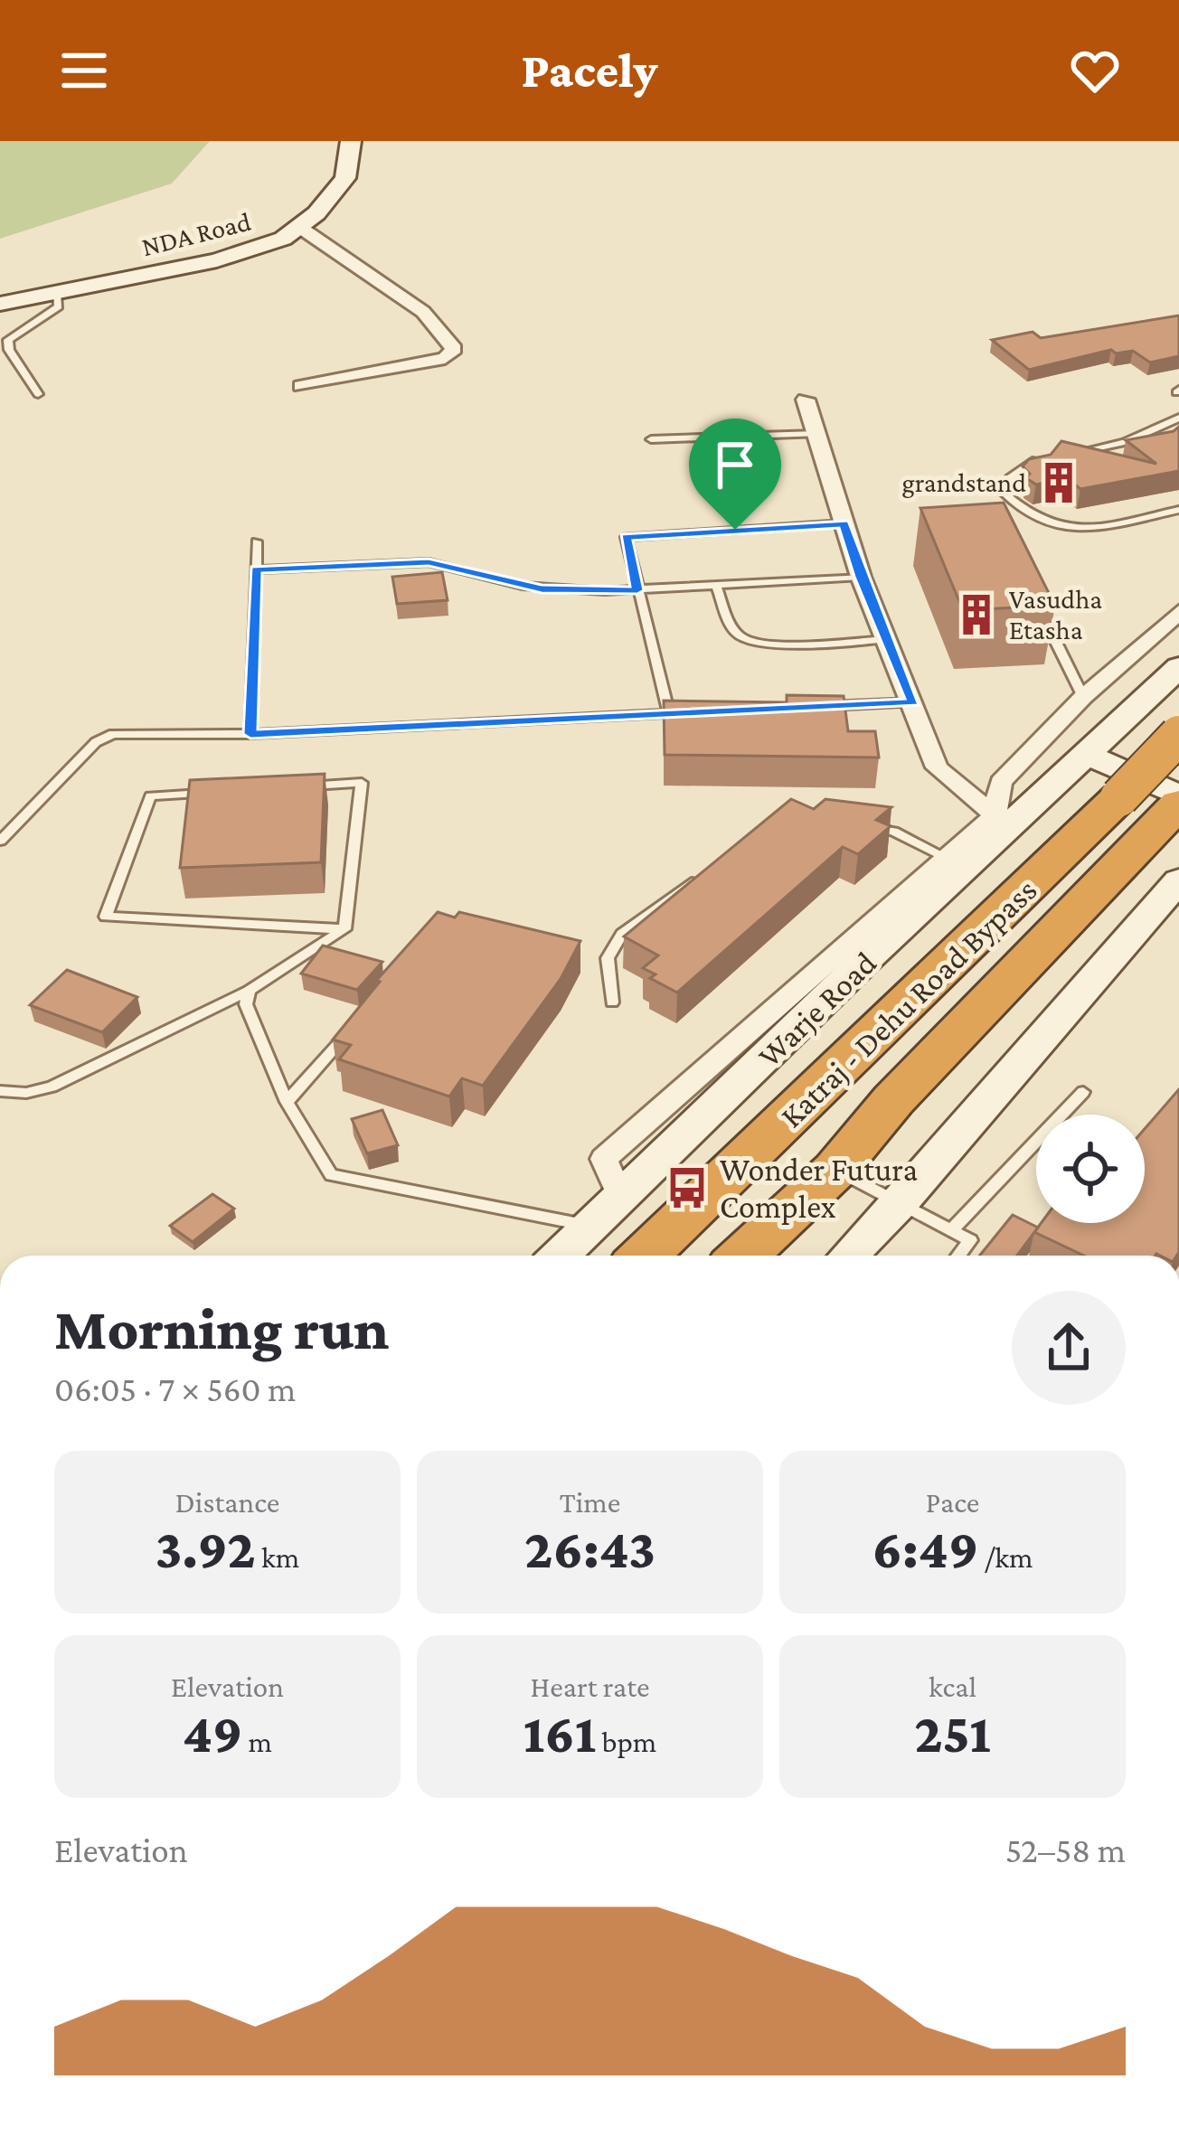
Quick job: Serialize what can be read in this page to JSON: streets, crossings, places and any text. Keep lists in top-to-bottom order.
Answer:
{
  "streets": {
    "highway": ["Katraj - Dehu Road Bypass"],
    "street": ["NDA Road", "Warje Road"]
  },
  "places": {
    "building": ["grandstand", "Vasudha Etasha"],
    "bus stop": ["Wonder Futura Complex"]
  },
  "page": {
    "header": "Pacely",
    "heading": ["Morning run", "06:05 · 7 × 560 m"],
    "stats": [
      ["Distance", "3.92 km"],
      ["Time", "26:43"],
      ["Pace", "6:49 /km"],
      ["Elevation", "49 m"],
      ["Heart rate", "161 bpm"],
      ["kcal", "251"]
    ],
    "chart": ["Elevation", "52–58 m"]
  }
}
